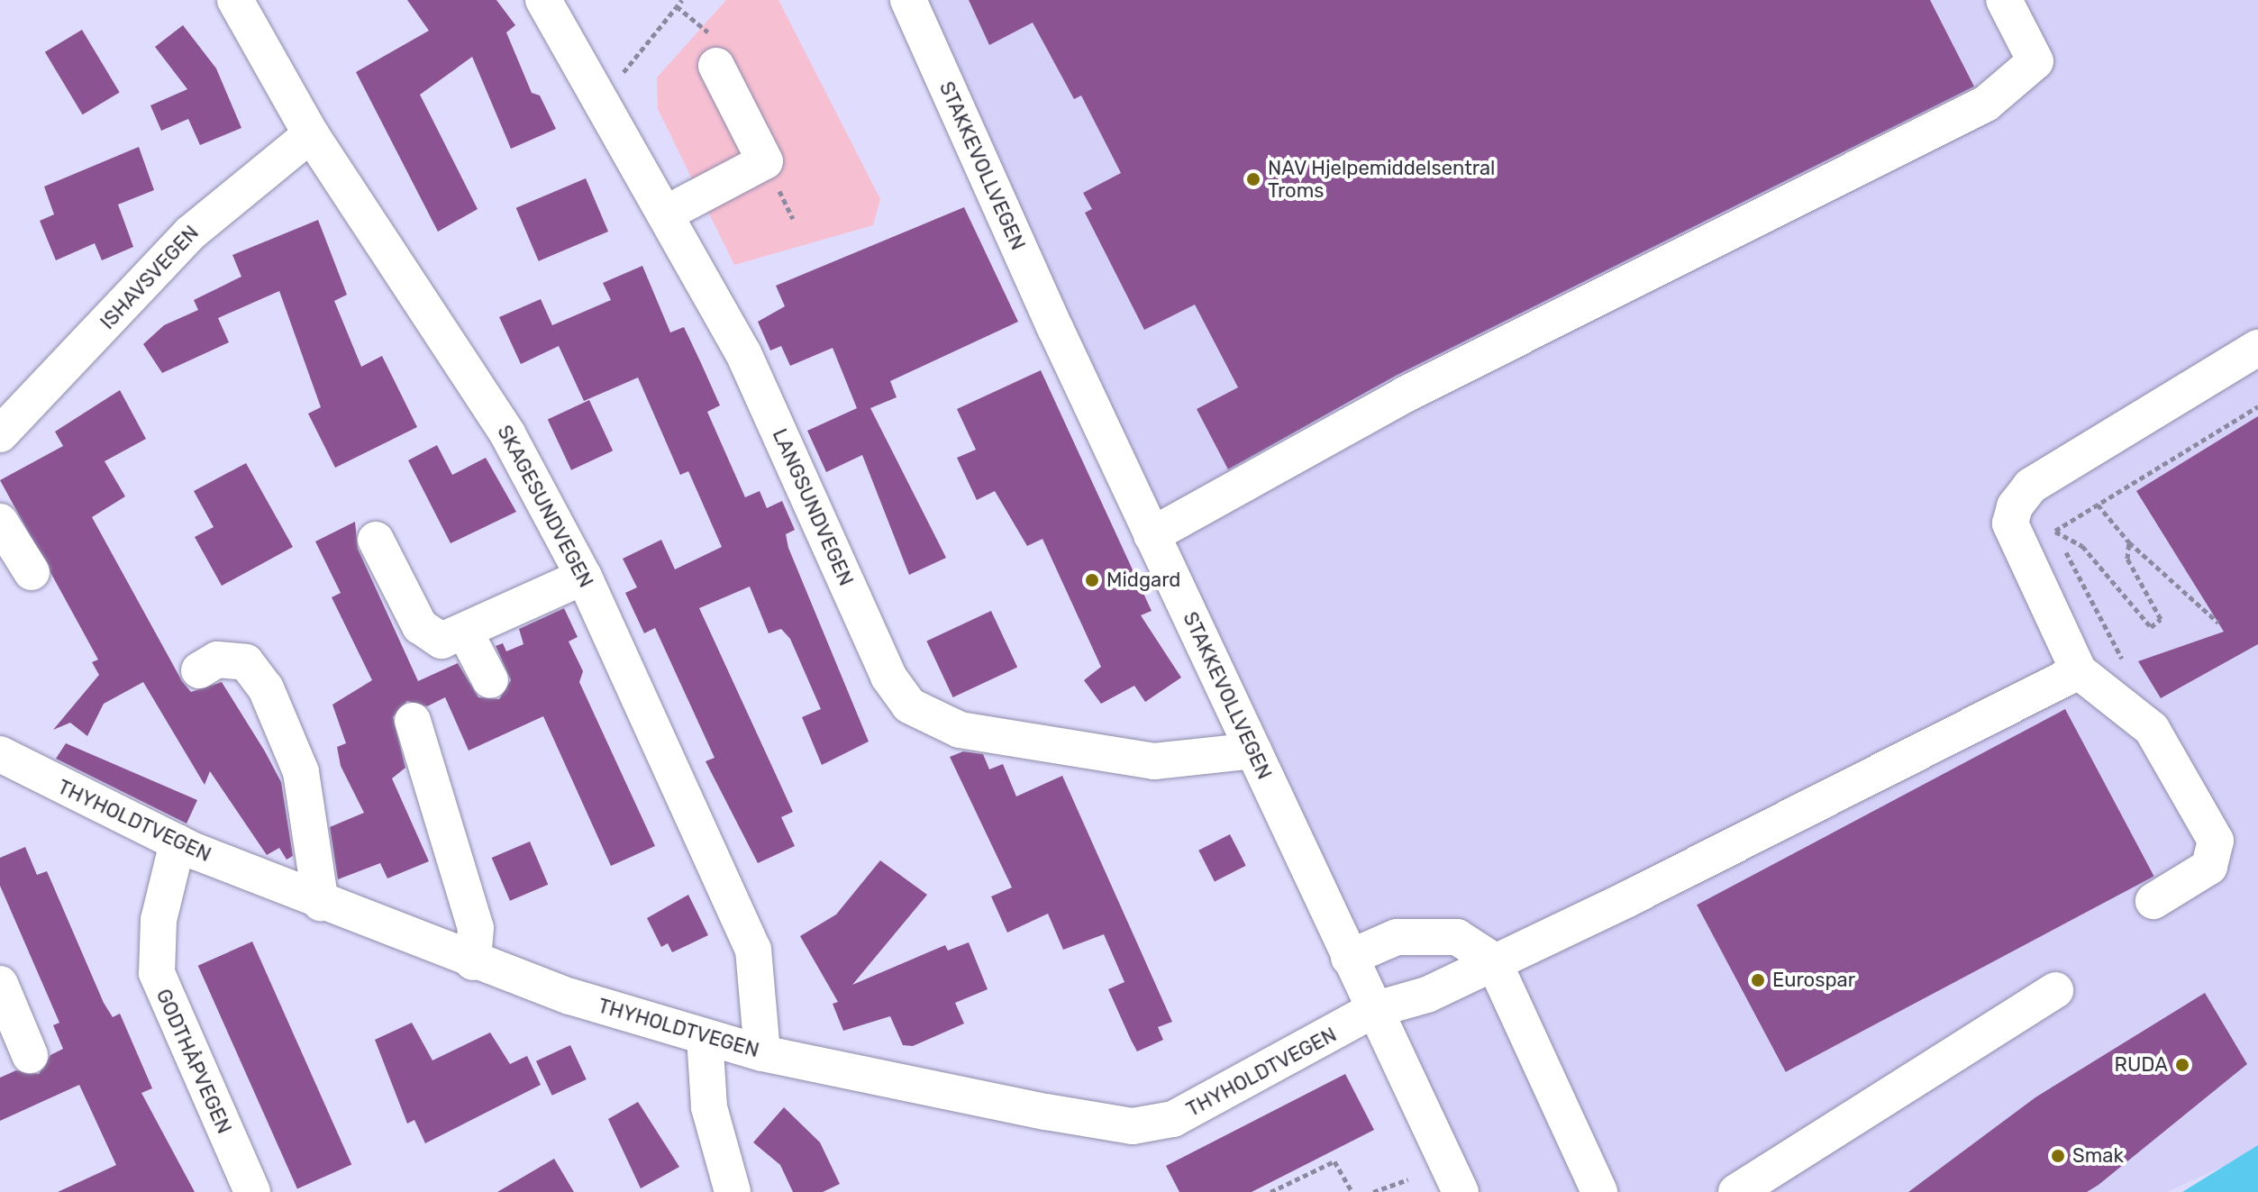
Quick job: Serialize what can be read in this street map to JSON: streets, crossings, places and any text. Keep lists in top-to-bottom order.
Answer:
{
  "streets": {
    "street": [
      "STAKKEVOLLVEGEN",
      "ISHAVSVEGEN",
      "SKAGESUNDVEGEN",
      "LANGSUNDVEGEN",
      "THYHOLDTVEGEN",
      "GODTHÅPVEGEN"
    ]
  },
  "crossings": [
    ["STAKKEVOLLVEGEN", "LANGSUNDVEGEN"],
    ["STAKKEVOLLVEGEN", "THYHOLDTVEGEN"],
    ["ISHAVSVEGEN", "SKAGESUNDVEGEN"],
    ["SKAGESUNDVEGEN", "THYHOLDTVEGEN"],
    ["THYHOLDTVEGEN", "GODTHÅPVEGEN"]
  ],
  "places": [
    "NAV Hjelpemiddelsentral Troms",
    "Midgard",
    "Eurospar",
    "RUDA",
    "Smak"
  ]
}
